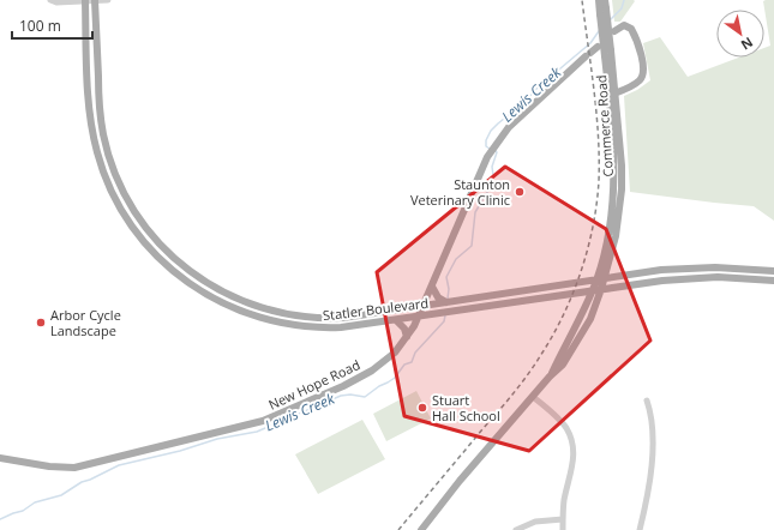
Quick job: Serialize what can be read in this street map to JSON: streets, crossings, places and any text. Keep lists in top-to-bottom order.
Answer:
{
  "streets": {
    "main road": ["Commerce Road", "Statler Boulevard", "New Hope Road"]
  },
  "crossings": [
    ["Commerce Road", "Statler Boulevard"],
    ["Statler Boulevard", "New Hope Road"]
  ],
  "water": ["Lewis Creek"],
  "places": ["Staunton Veterinary Clinic", "Arbor Cycle Landscape", "Stuart Hall School"],
  "scale_bar": "100 m",
  "north": "bottom right"
}
